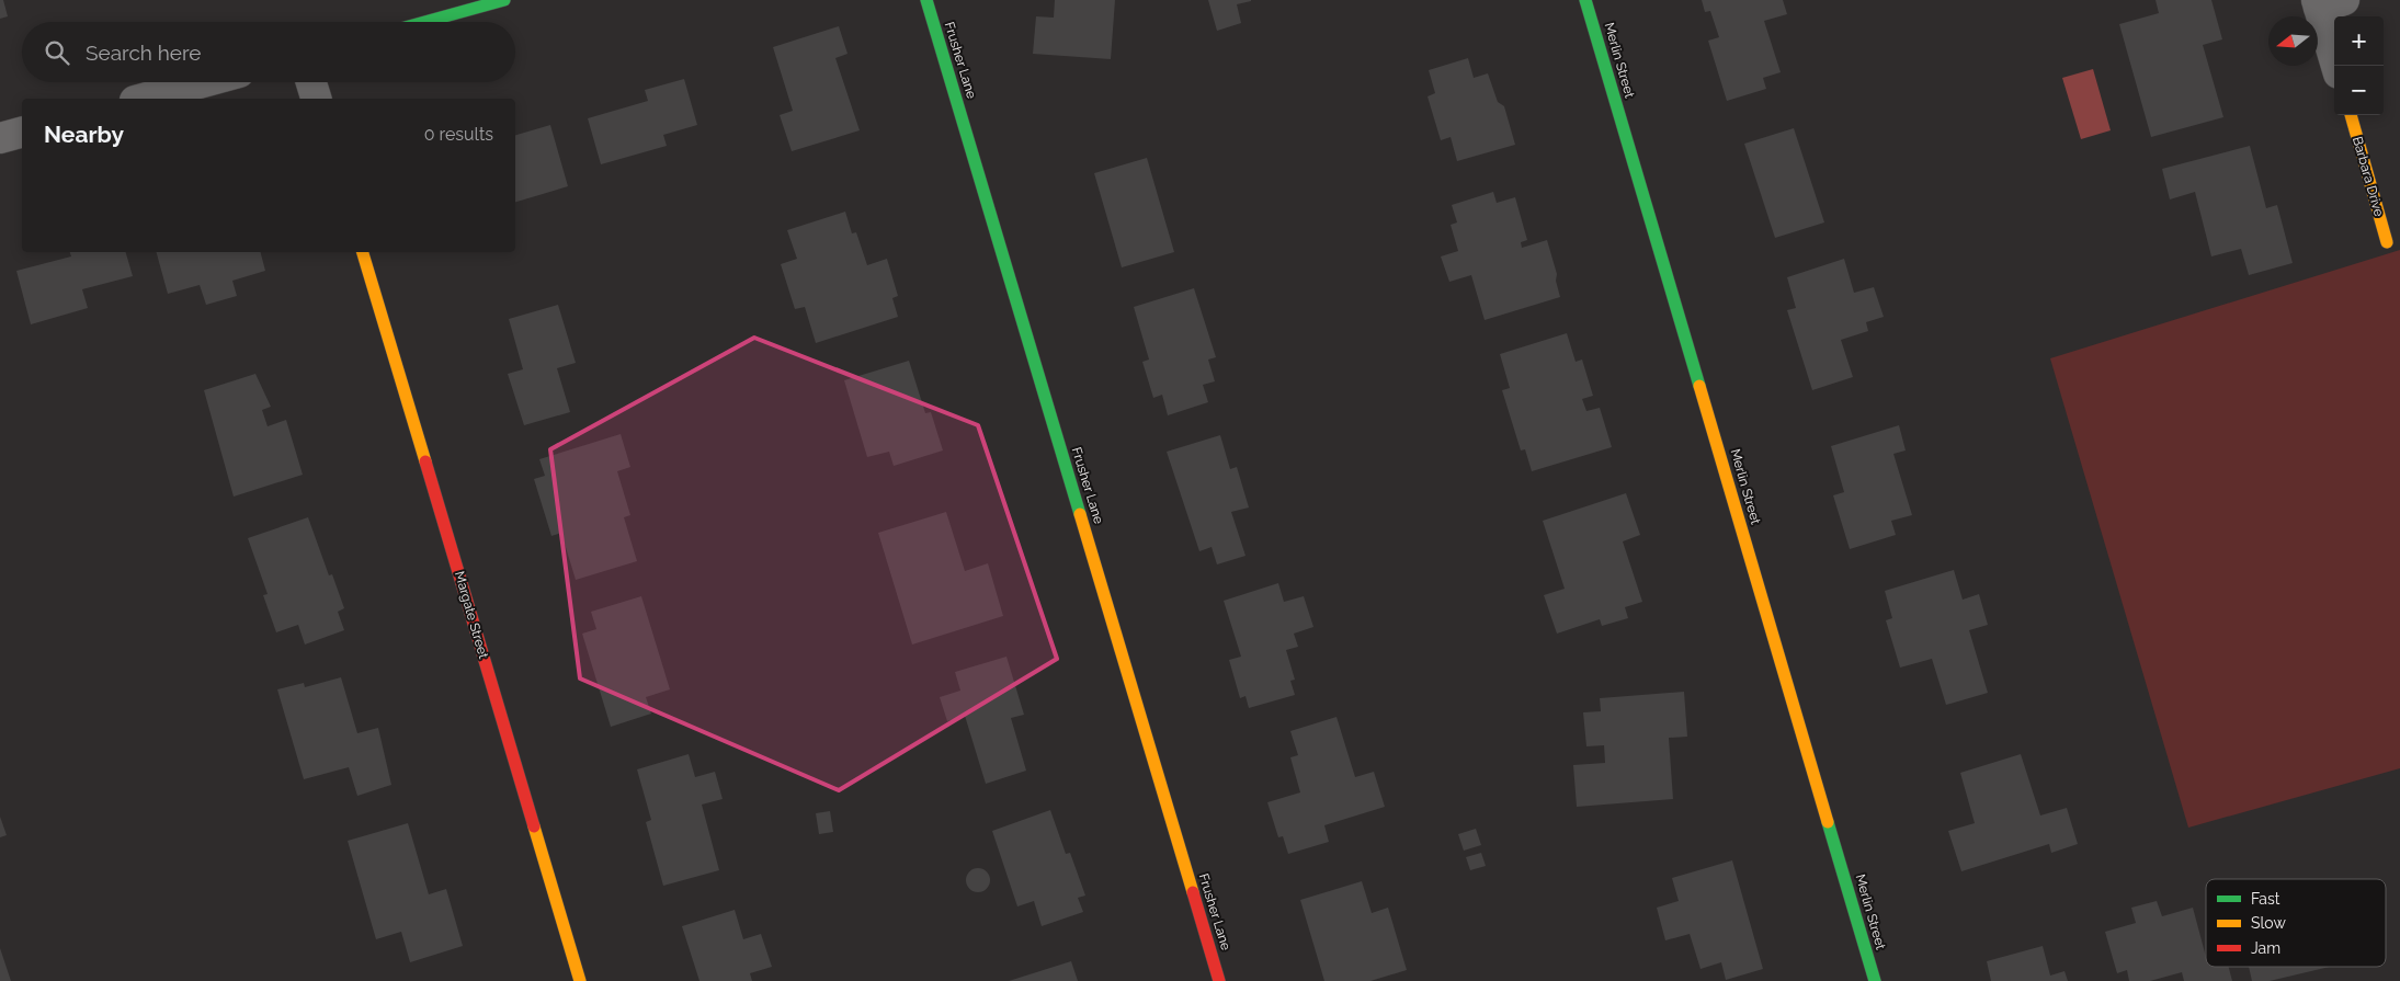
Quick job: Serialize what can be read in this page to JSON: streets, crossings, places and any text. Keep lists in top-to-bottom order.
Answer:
{
  "streets": {
    "street": [
      "Frusher Lane",
      "Merlin Street",
      "Barbara Drive",
      "Margate Street"
    ]
  },
  "legend": ["Fast", "Slow", "Jam"],
  "north": "left",
  "page": {
    "map_buttons": ["+", "−"],
    "search": "Search here",
    "heading": ["Nearby", "0 results"]
  }
}
